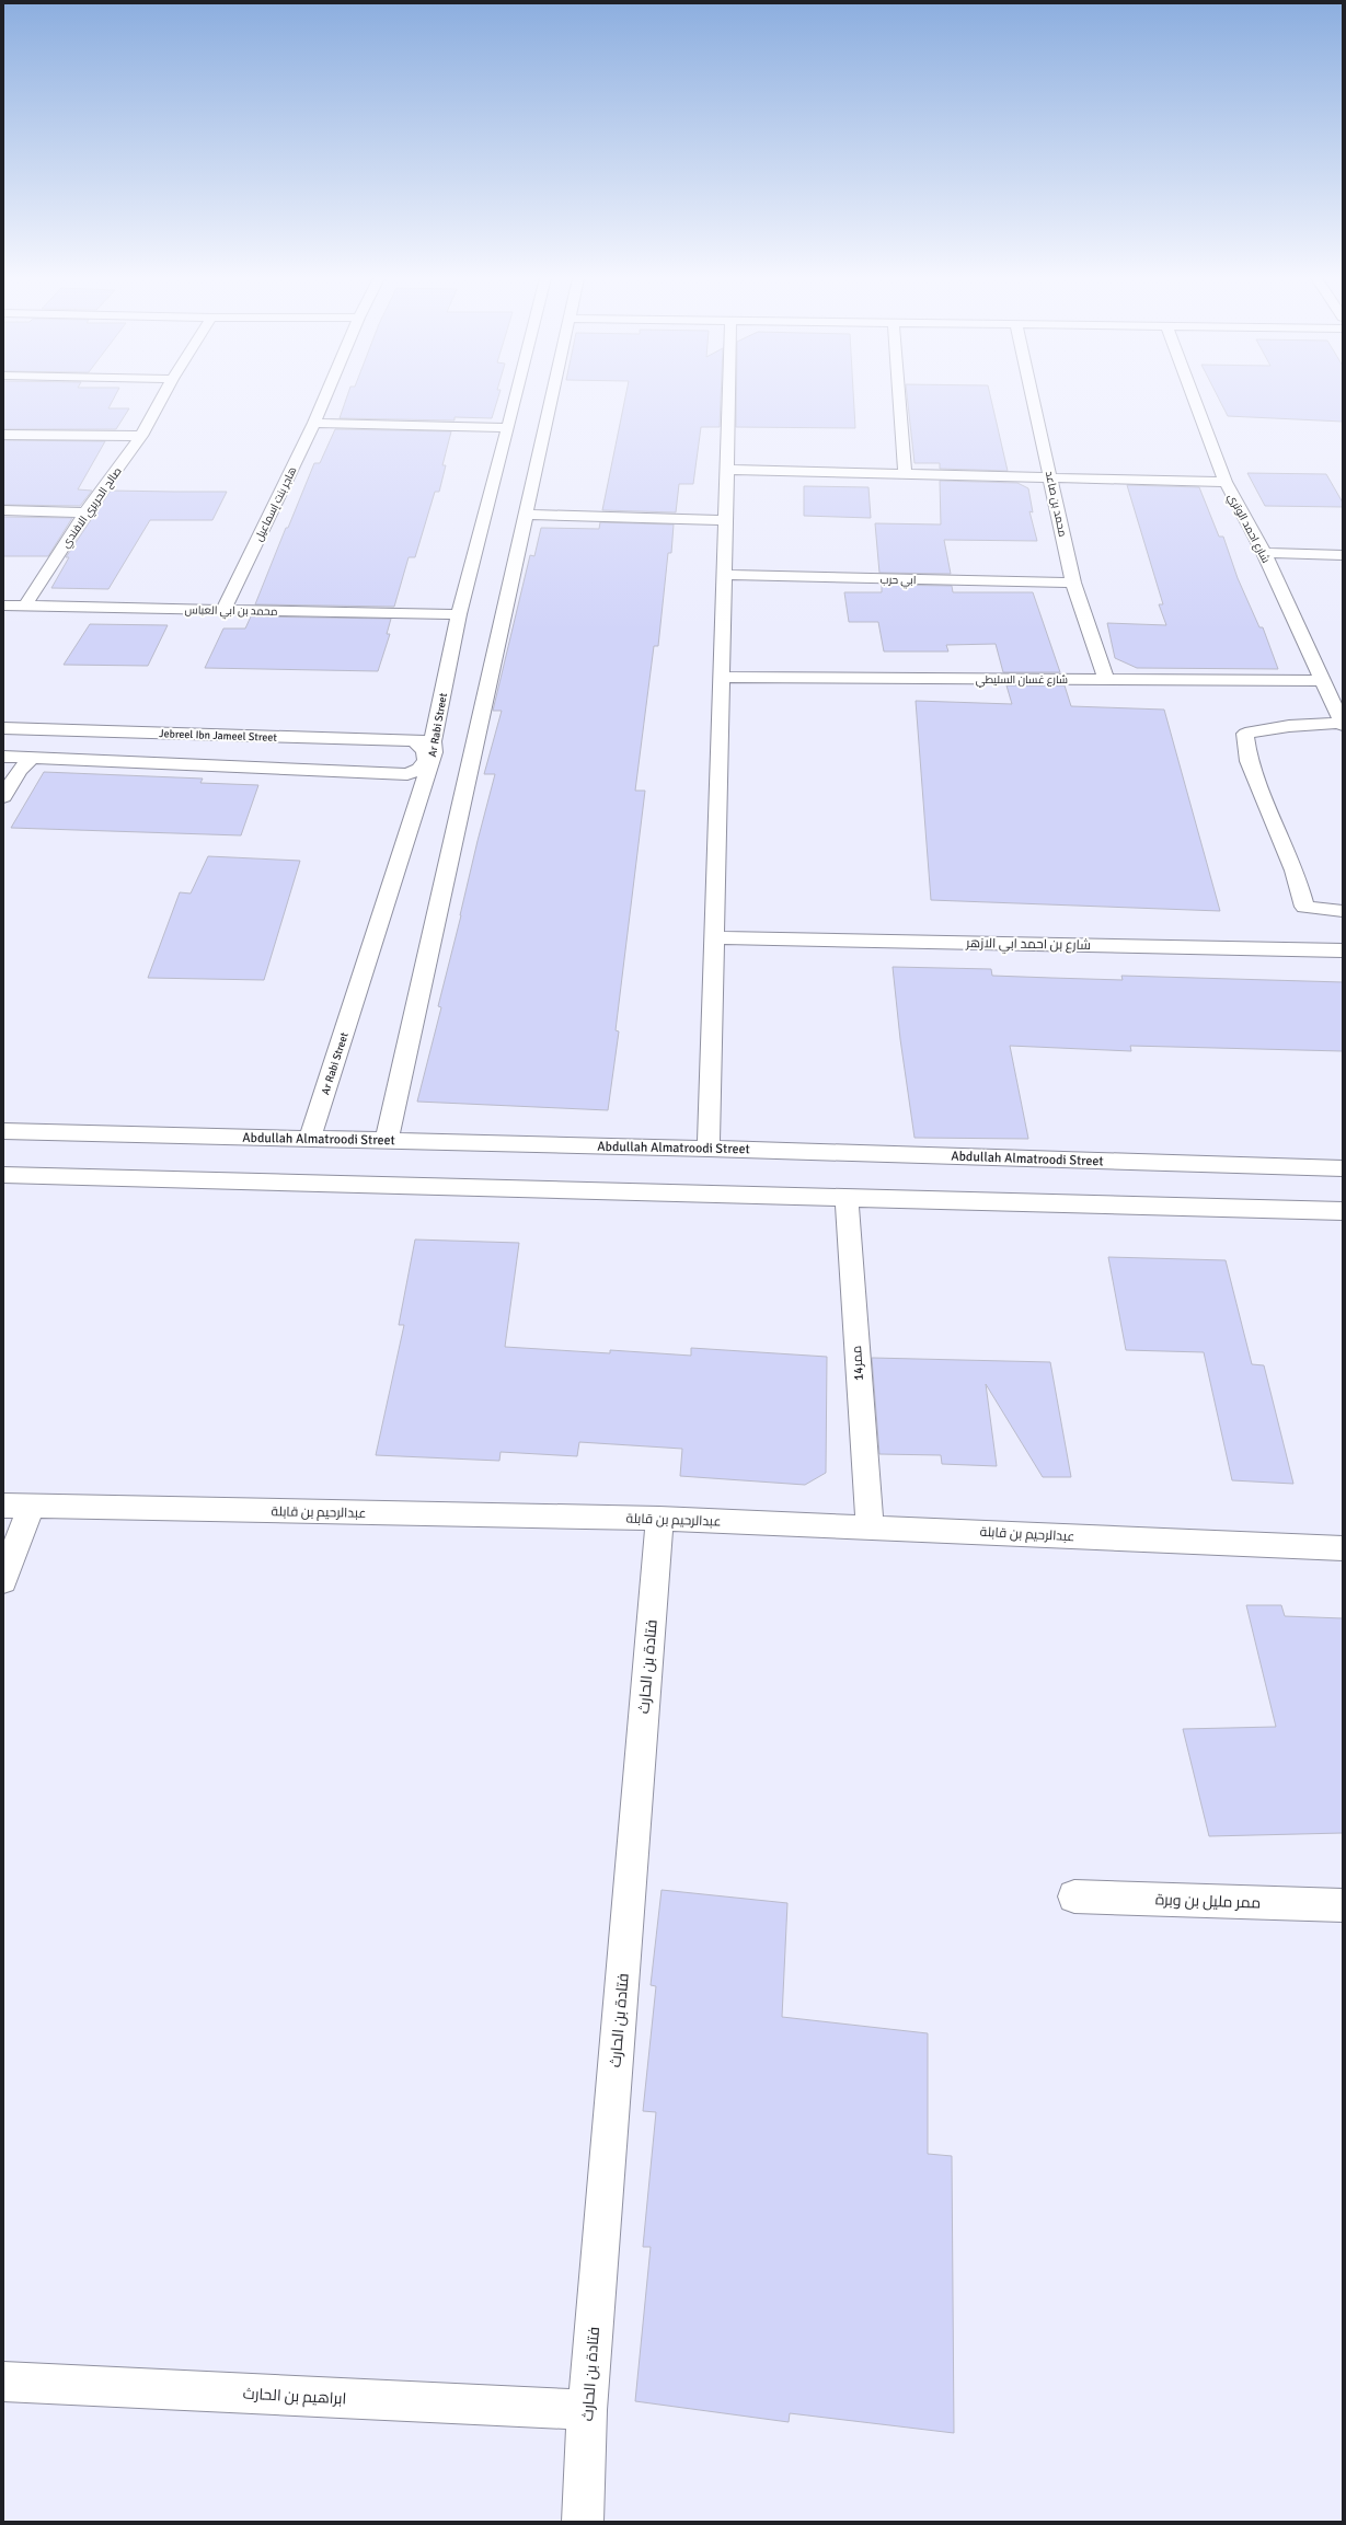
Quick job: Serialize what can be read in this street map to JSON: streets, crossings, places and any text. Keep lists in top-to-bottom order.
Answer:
{
  "streets": {
    "street": [
      "هاجر بنت إسماعيل",
      "محمد بن صاعد",
      "صالح الحريري الافندي",
      "شارع احمد الوتري",
      "ابي حرب",
      "محمد بن ابي العباس",
      "شارع غسان السليطي",
      "Ar Rabi Street",
      "Jebreel Ibn Jameel Street",
      "شارع بن احمد ابي الازهر",
      "Abdullah Almatroodi Street",
      "ممر14",
      "عبدالرحيم بن قابلة",
      "فتادة بن الحارث",
      "ممر مليل بن وبرة",
      "ابراهيم بن الحارث"
    ]
  },
  "crossings": [
    ["هاجر بنت إسماعيل", "محمد بن ابي العباس"],
    ["محمد بن صاعد", "ابي حرب"],
    ["محمد بن صاعد", "شارع غسان السليطي"],
    ["صالح الحريري الافندي", "محمد بن ابي العباس"],
    ["شارع احمد الوتري", "شارع غسان السليطي"],
    ["محمد بن ابي العباس", "Ar Rabi Street"],
    ["Ar Rabi Street", "Jebreel Ibn Jameel Street"],
    ["Ar Rabi Street", "Abdullah Almatroodi Street"],
    ["ممر14", "عبدالرحيم بن قابلة"],
    ["عبدالرحيم بن قابلة", "فتادة بن الحارث"],
    ["فتادة بن الحارث", "ابراهيم بن الحارث"]
  ]
}
